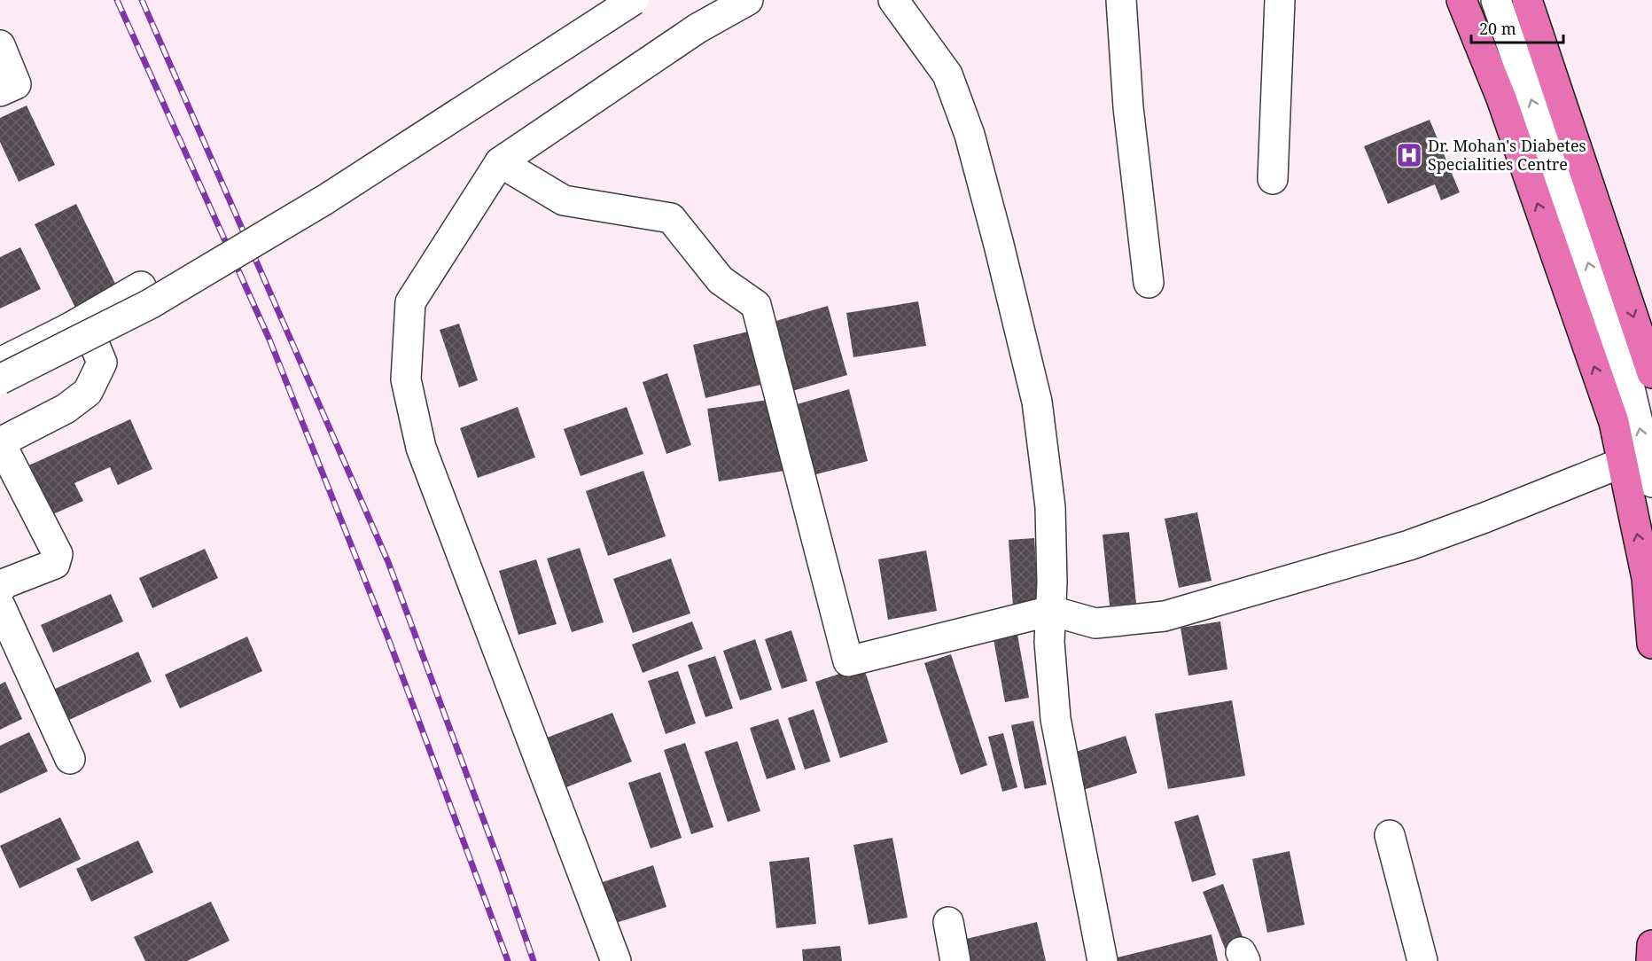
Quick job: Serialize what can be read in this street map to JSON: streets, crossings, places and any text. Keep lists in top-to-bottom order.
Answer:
{
  "places": {
    "hospital": ["Dr. Mohan's Diabetes Specialities Centre"]
  },
  "scale_bar": "20 m"
}
